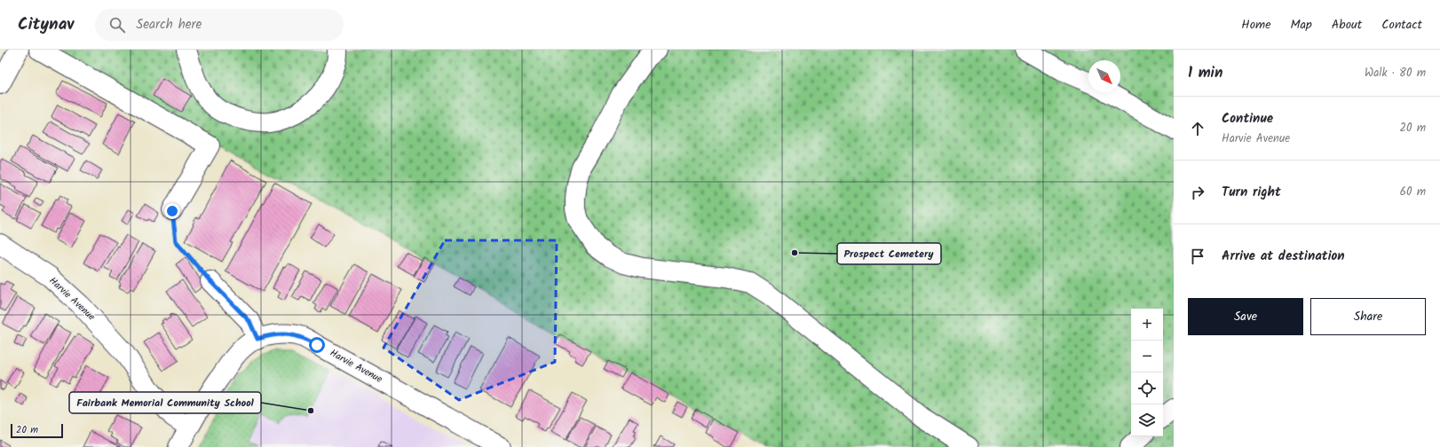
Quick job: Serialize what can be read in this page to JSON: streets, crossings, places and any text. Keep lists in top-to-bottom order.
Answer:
{
  "streets": {
    "street": ["Harvie Avenue"]
  },
  "places": ["Prospect Cemetery", "Fairbank Memorial Community School"],
  "scale_bar": "20 m",
  "north": "bottom right",
  "page": {
    "header": "Citynav",
    "search": "Search here",
    "nav": [
      "Home",
      "Map",
      "About",
      "Contact"
    ],
    "heading": ["1 min", "Walk · 80 m"],
    "list": [
      ["Continue", "Harvie Avenue", "20 m"],
      ["Turn right", "60 m"],
      "Arrive at destination"
    ],
    "buttons": ["Save", "Share"],
    "map_buttons": ["+", "−"],
    "scale": "20 m"
  }
}
